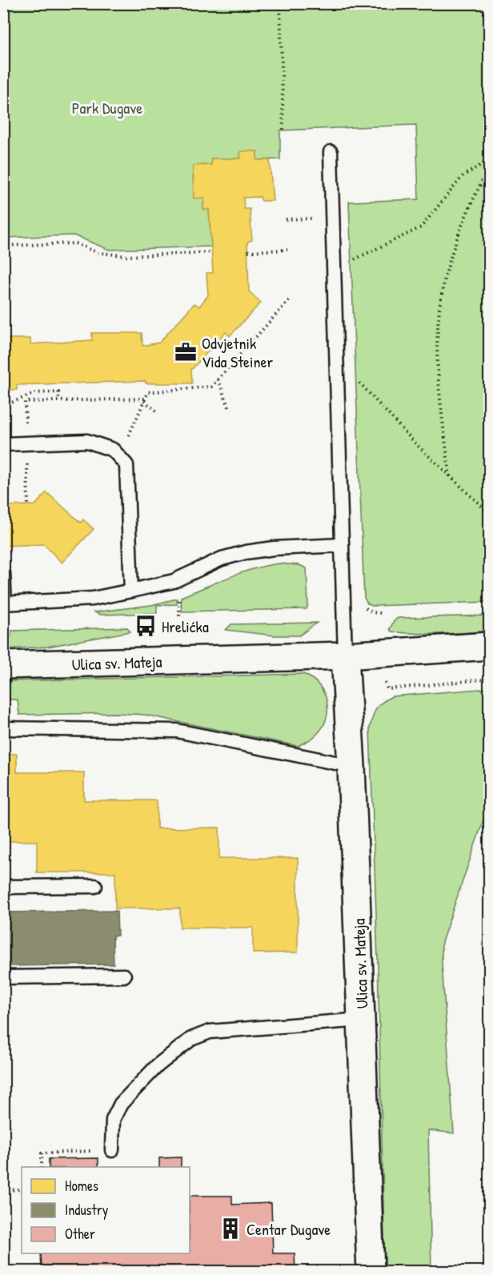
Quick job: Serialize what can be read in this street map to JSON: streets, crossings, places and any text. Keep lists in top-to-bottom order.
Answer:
{
  "streets": {
    "street": ["Ulica sv. Mateja"]
  },
  "parks": ["Park Dugave"],
  "places": {
    "office": ["Odvjetnik Vida Steiner"],
    "bus stop": ["Hrelićka"],
    "building": ["Centar Dugave"]
  },
  "legend": ["Homes", "Industry", "Other"]
}
